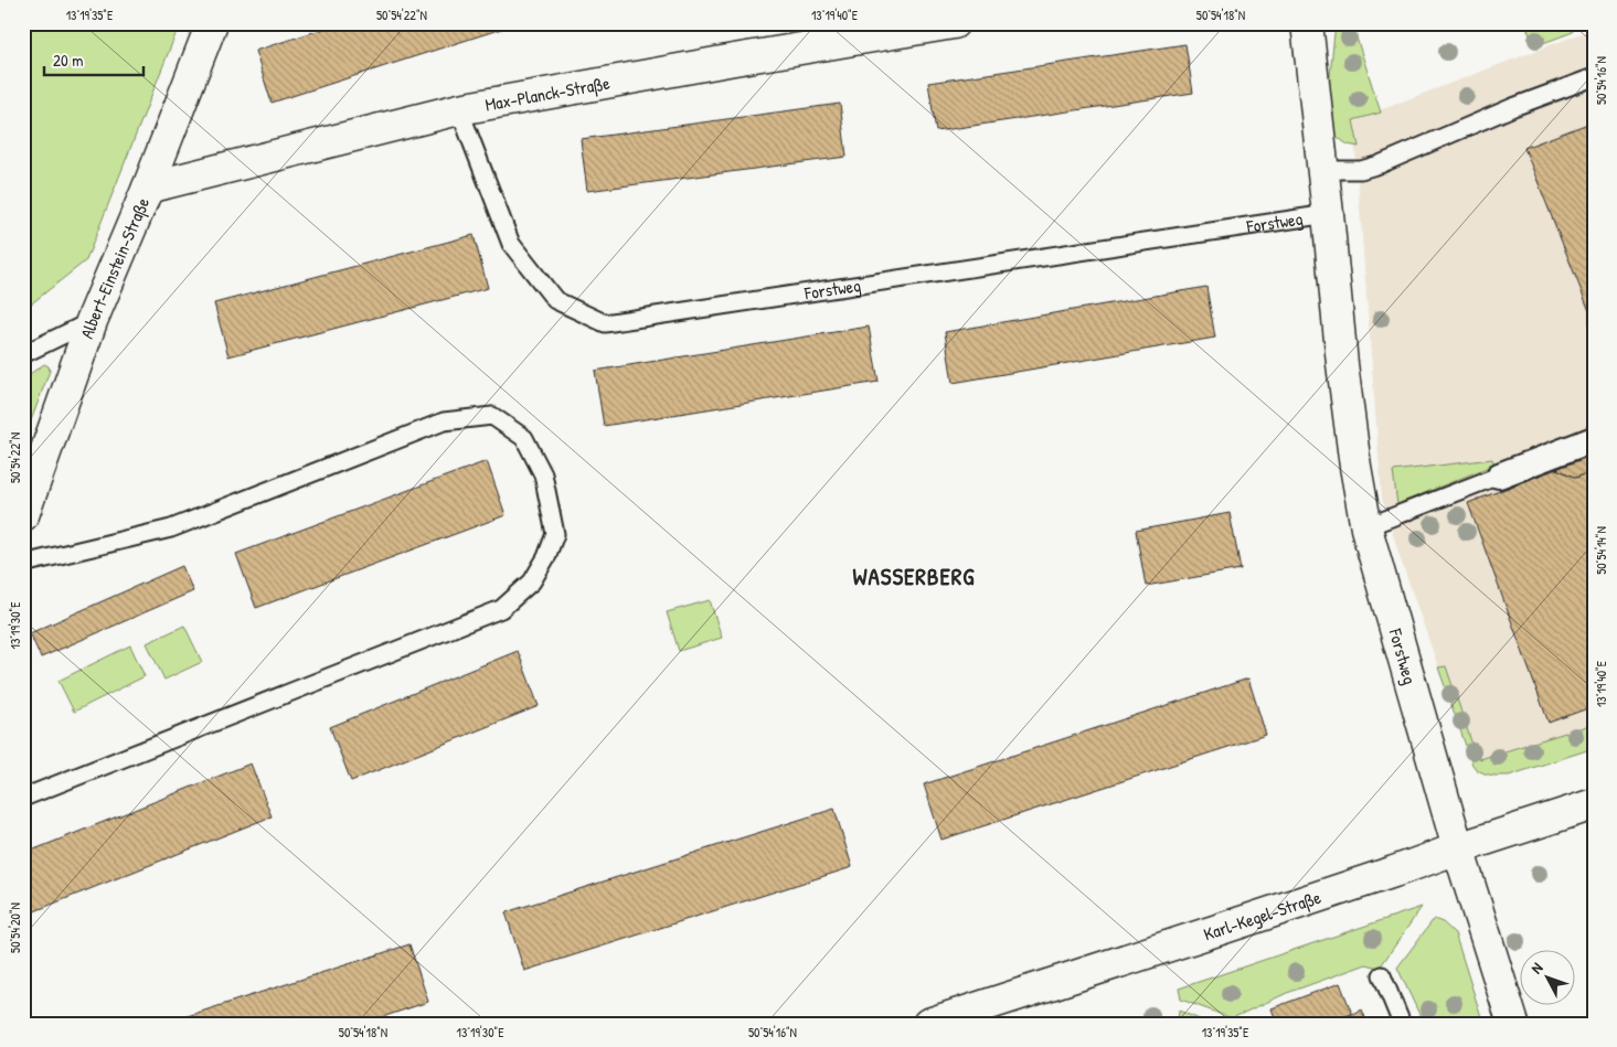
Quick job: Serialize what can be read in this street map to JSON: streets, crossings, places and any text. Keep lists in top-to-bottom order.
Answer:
{
  "streets": {
    "street": [
      "Max-Planck-Straße",
      "Forstweg",
      "Albert-Einstein-Straße",
      "Karl-Kegel-Straße"
    ]
  },
  "crossings": [
    ["Max-Planck-Straße", "Forstweg"],
    ["Max-Planck-Straße", "Albert-Einstein-Straße"],
    ["Forstweg", "Karl-Kegel-Straße"]
  ],
  "districts": ["WASSERBERG"],
  "scale_bar": "20 m",
  "north": "top left",
  "coordinates": [
    "13°19'35\"E",
    "50°54'22\"N",
    "13°19'40\"E",
    "50°54'18\"N",
    "50°54'16\"N",
    "50°54'14\"N",
    "13°19'30\"E",
    "50°54'20\"N"
  ]
}
